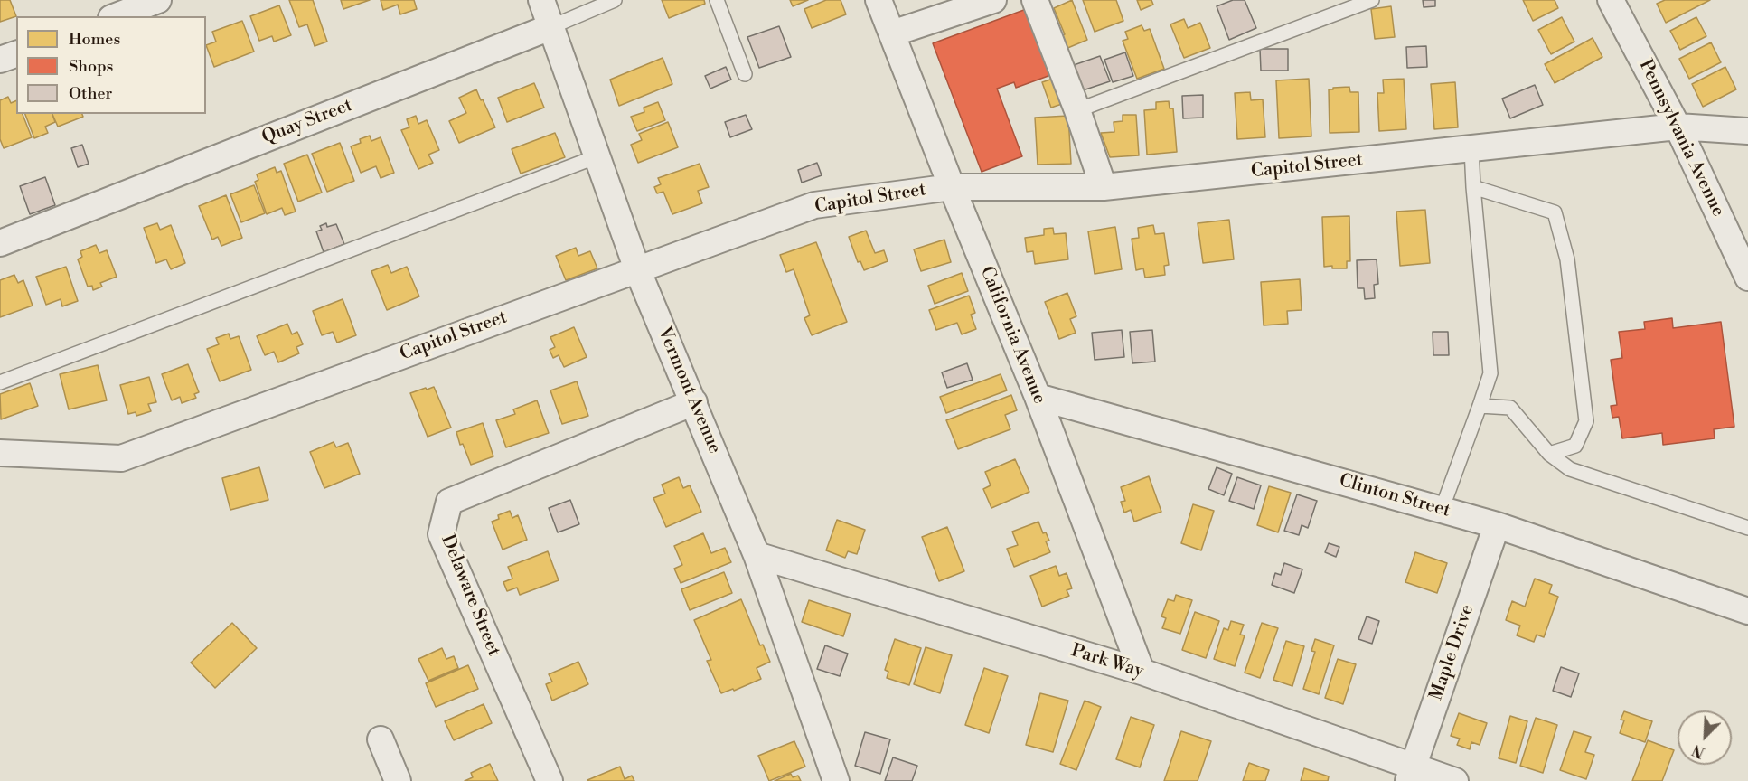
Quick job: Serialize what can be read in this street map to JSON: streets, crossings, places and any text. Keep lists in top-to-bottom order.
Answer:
{
  "streets": {
    "street": [
      "Quay Street",
      "Pennsylvania Avenue",
      "Capitol Street",
      "California Avenue",
      "Vermont Avenue",
      "Clinton Street",
      "Delaware Street",
      "Maple Drive",
      "Park Way"
    ]
  },
  "crossings": [
    ["Quay Street", "Vermont Avenue"],
    ["Pennsylvania Avenue", "Capitol Street"],
    ["Capitol Street", "California Avenue"],
    ["Capitol Street", "Vermont Avenue"],
    ["California Avenue", "Clinton Street"],
    ["California Avenue", "Park Way"],
    ["Vermont Avenue", "Delaware Street"],
    ["Vermont Avenue", "Park Way"],
    ["Clinton Street", "Maple Drive"],
    ["Maple Drive", "Park Way"]
  ],
  "legend": ["Homes", "Shops", "Other"],
  "north": "bottom left"
}
